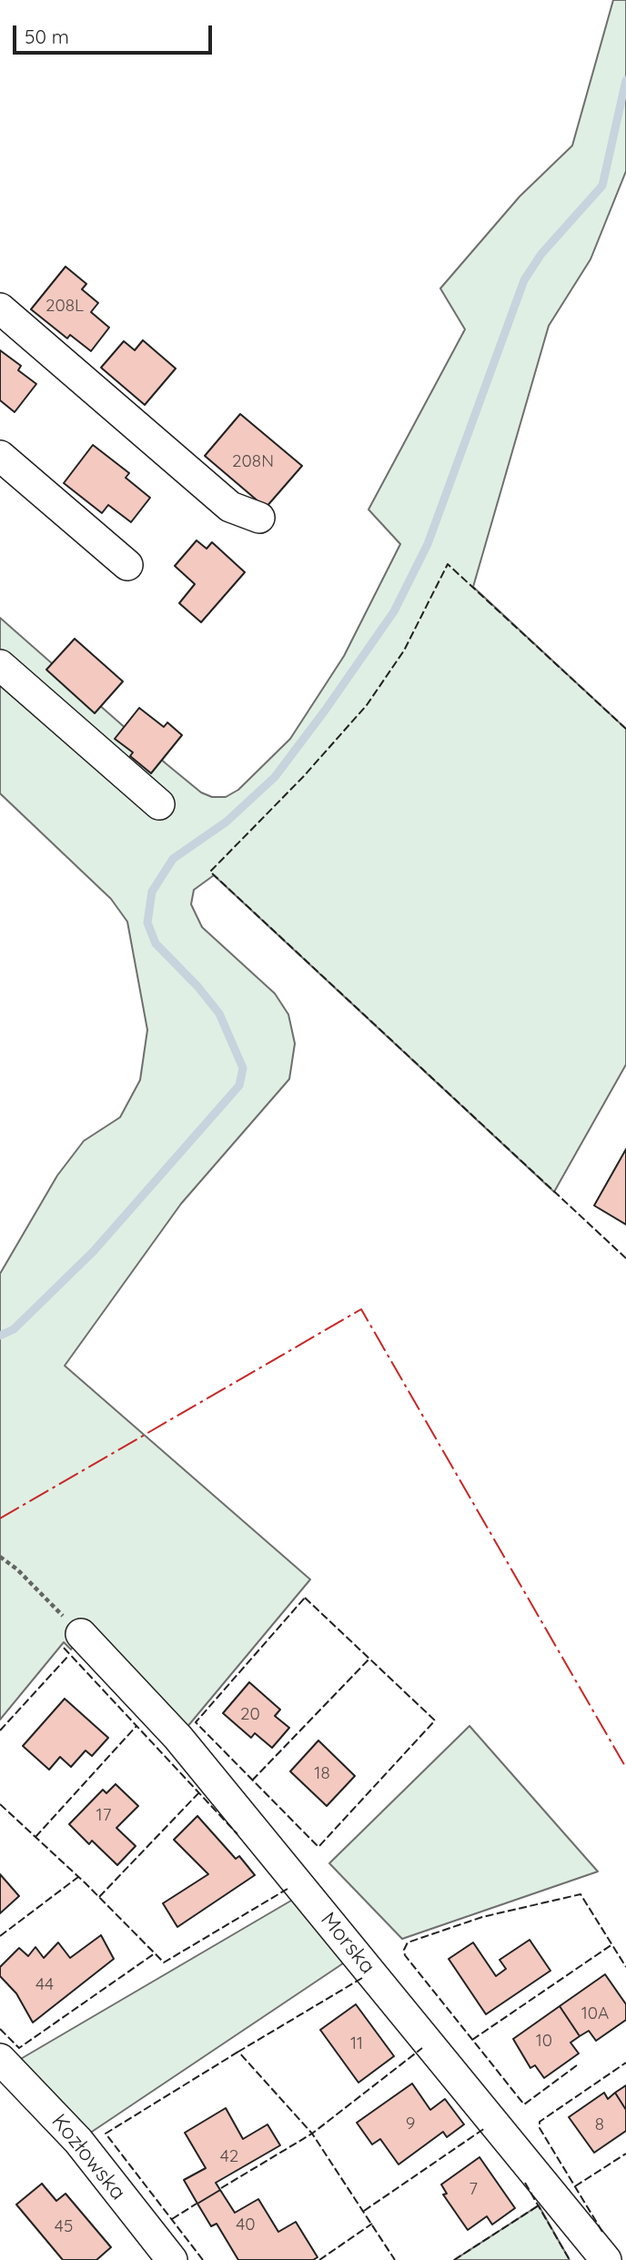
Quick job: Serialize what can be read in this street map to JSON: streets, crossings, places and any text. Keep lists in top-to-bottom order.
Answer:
{
  "streets": {
    "street": ["Morska", "Kozłowska"]
  },
  "house_numbers": [
    "208L",
    "208N",
    "20",
    "18",
    "17",
    "44",
    "10A",
    "10",
    "11",
    "9",
    "8",
    "42",
    "7",
    "40",
    "45"
  ],
  "scale_bar": "50 m"
}
